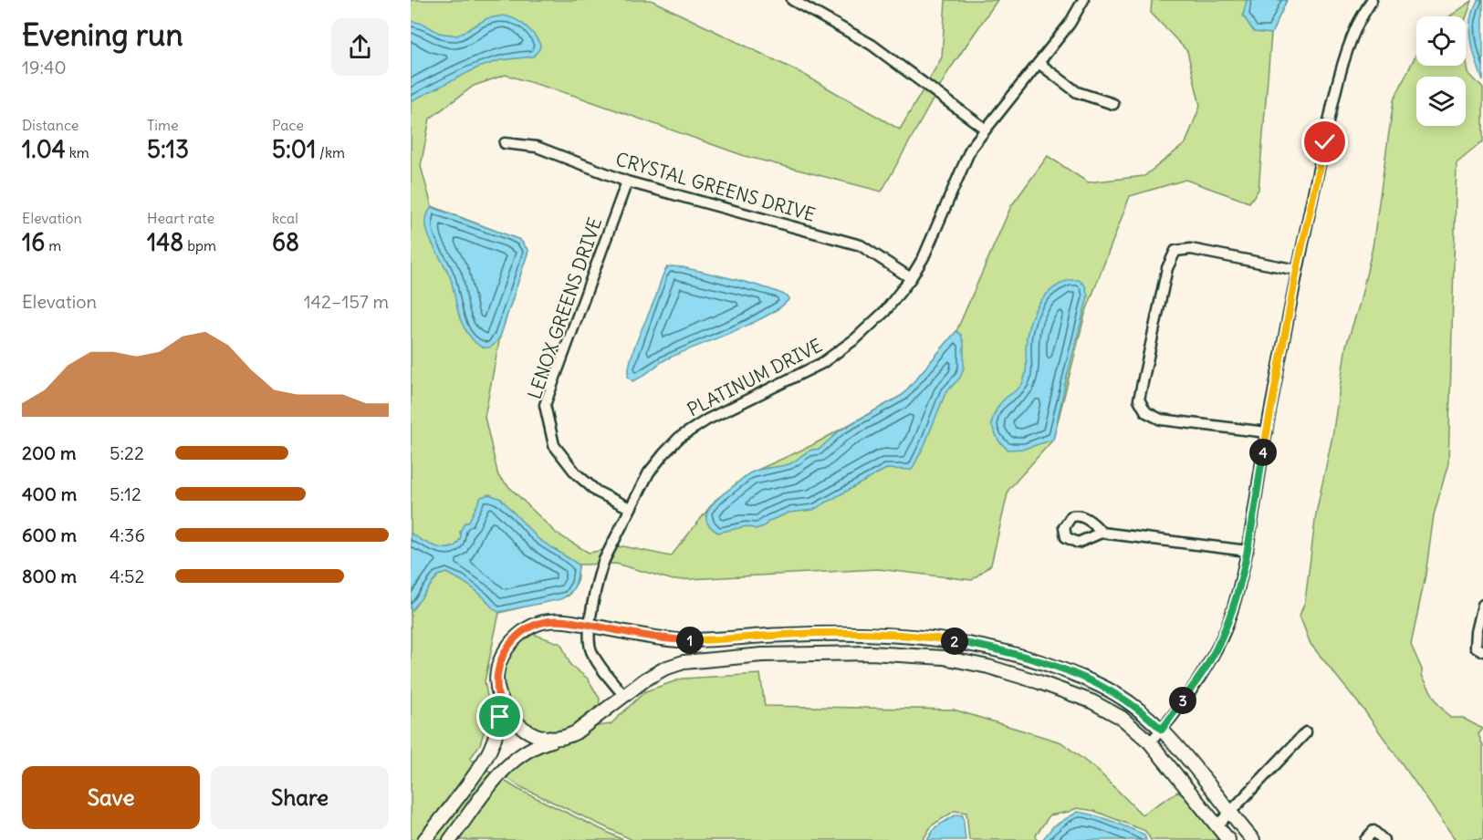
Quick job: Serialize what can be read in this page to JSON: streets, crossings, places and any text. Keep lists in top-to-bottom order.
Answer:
{
  "streets": {
    "street": ["CRYSTAL GREENS DRIVE", "LENOX GREENS DRIVE", "PLATINUM DRIVE"]
  },
  "crossings": [
    ["CRYSTAL GREENS DRIVE", "LENOX GREENS DRIVE"],
    ["CRYSTAL GREENS DRIVE", "PLATINUM DRIVE"],
    ["LENOX GREENS DRIVE", "PLATINUM DRIVE"]
  ],
  "page": {
    "heading": ["Evening run", "19:40"],
    "stats": [
      ["Distance", "1.04 km"],
      ["Time", "5:13"],
      ["Pace", "5:01 /km"],
      ["Elevation", "16 m"],
      ["Heart rate", "148 bpm"],
      ["kcal", "68"]
    ],
    "chart": ["Elevation", "142–157 m"],
    "list": [
      {
        "name": "200 m",
        "note": "5:22"
      },
      {
        "name": "400 m",
        "note": "5:12"
      },
      {
        "name": "600 m",
        "note": "4:36"
      },
      {
        "name": "800 m",
        "note": "4:52"
      }
    ],
    "pins": [
      "4",
      "1",
      "2",
      "3"
    ],
    "buttons": ["Save", "Share"]
  }
}
